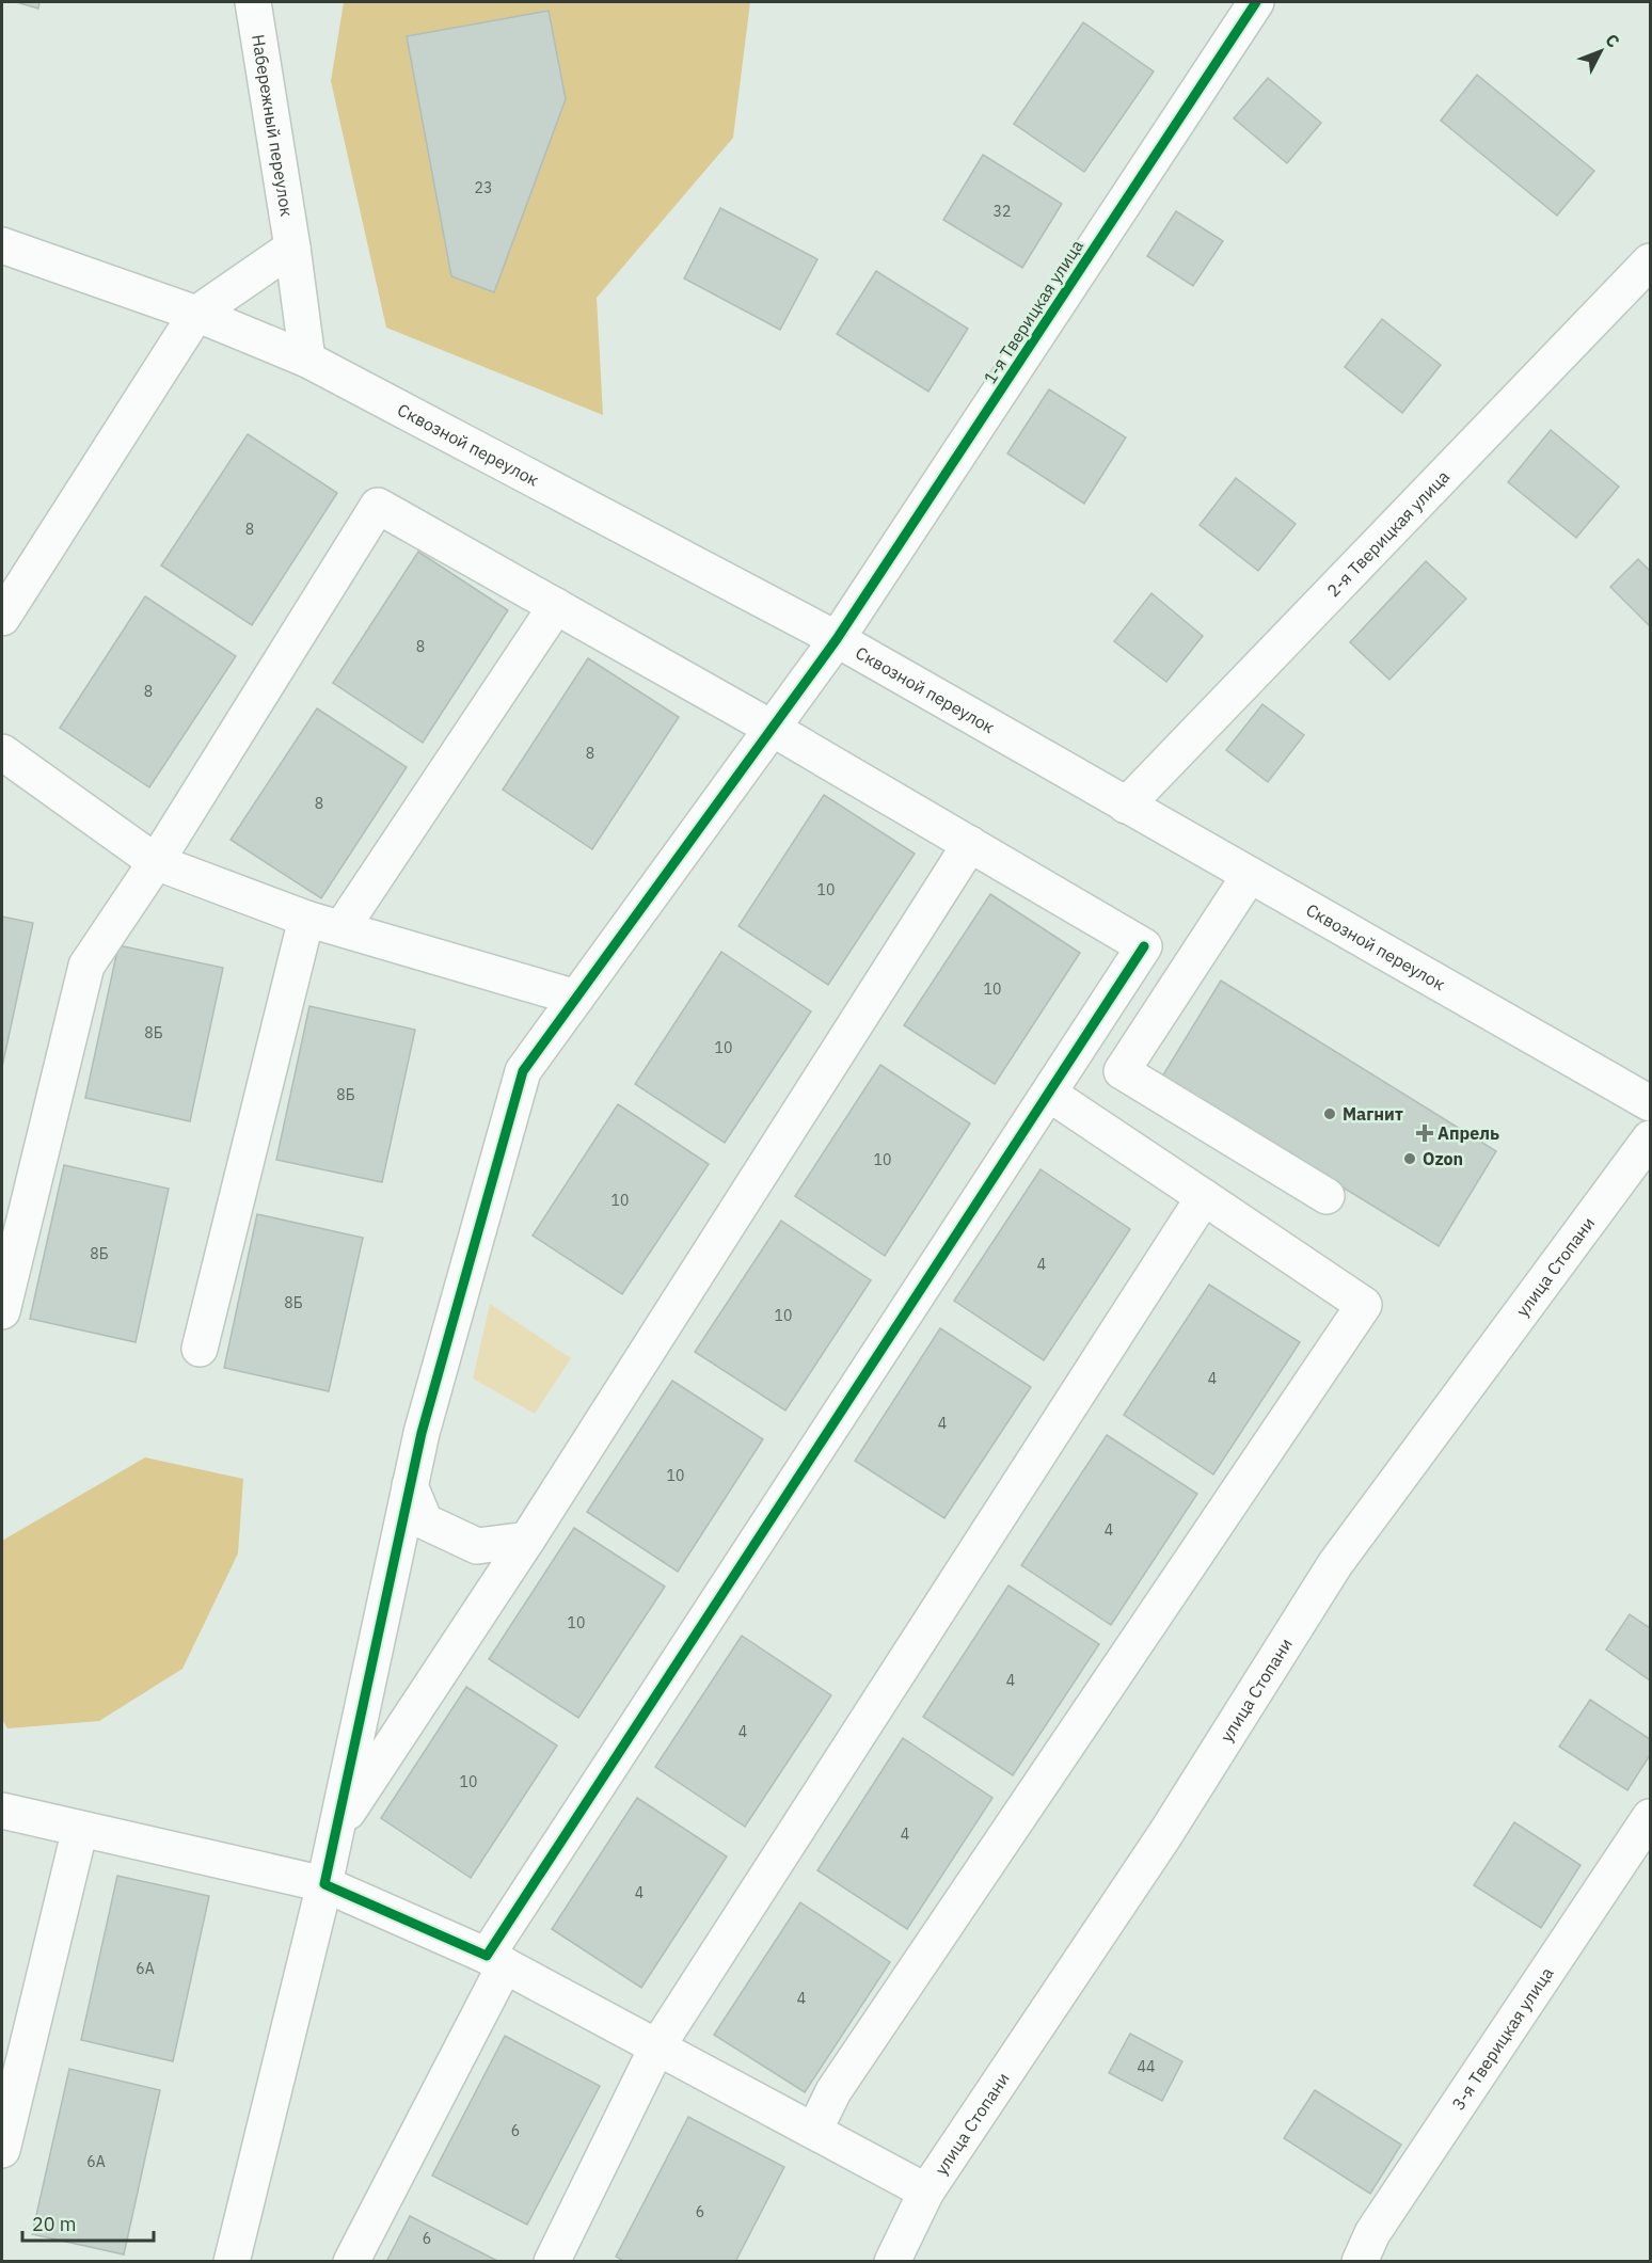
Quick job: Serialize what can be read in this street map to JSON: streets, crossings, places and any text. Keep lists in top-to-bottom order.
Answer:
{
  "streets": {
    "street": [
      "Набережный переулок",
      "1-я Тверицкая улица",
      "Сквозной переулок",
      "2-я Тверицкая улица",
      "улица Стопани",
      "3-я Тверицкая улица"
    ]
  },
  "crossings": [
    ["Набережный переулок", "Сквозной переулок"],
    ["1-я Тверицкая улица", "Сквозной переулок"],
    ["Сквозной переулок", "2-я Тверицкая улица"]
  ],
  "places": {
    "other": ["Магнит", "Ozon"],
    "health": ["Апрель"]
  },
  "house_numbers": [
    "23",
    "32",
    "8",
    "8",
    "8",
    "8",
    "8",
    "10",
    "10",
    "8Б",
    "10",
    "8Б",
    "10",
    "10",
    "8Б",
    "4",
    "8Б",
    "10",
    "4",
    "4",
    "10",
    "4",
    "10",
    "4",
    "4",
    "10",
    "4",
    "4",
    "6А",
    "4",
    "44",
    "6",
    "6А",
    "6",
    "6"
  ],
  "scale_bar": "20 m",
  "north": "top right"
}
